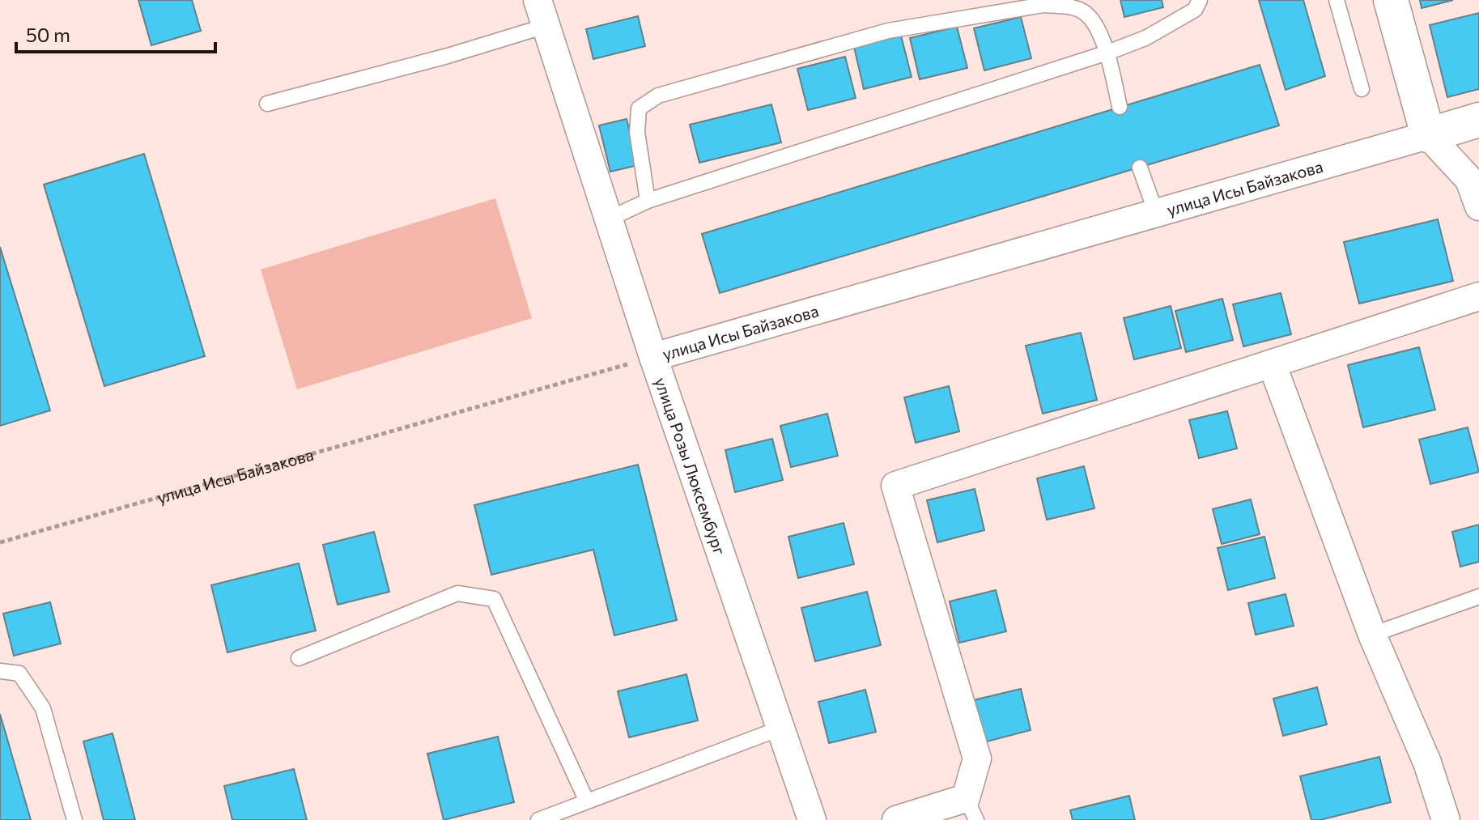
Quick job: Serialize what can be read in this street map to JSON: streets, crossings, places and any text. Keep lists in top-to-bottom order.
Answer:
{
  "streets": {
    "street": ["улица Исы Байзакова", "улица Розы Люксембург"]
  },
  "crossings": [
    ["улица Исы Байзакова", "улица Розы Люксембург"]
  ],
  "scale_bar": "50 m"
}
